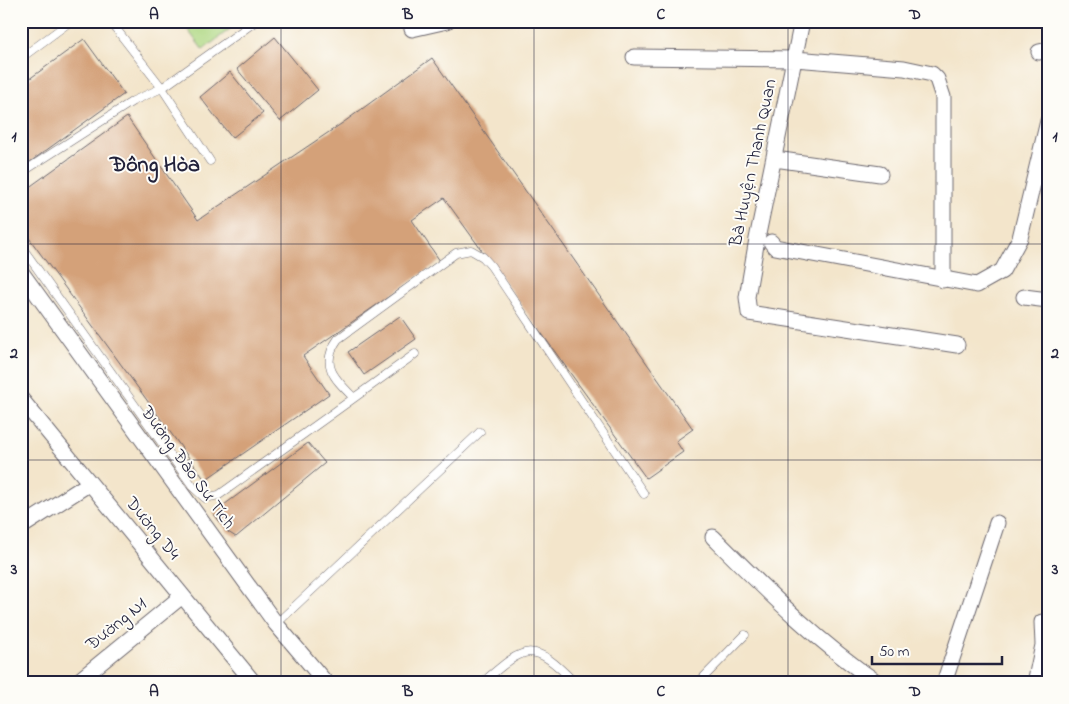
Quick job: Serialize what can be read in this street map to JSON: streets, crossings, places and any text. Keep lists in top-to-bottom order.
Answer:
{
  "streets": {
    "street": [
      "Bà Huyện Thanh Quan",
      "Đường Đào Sư Tích",
      "Dường D4",
      "Đường N1"
    ]
  },
  "crossings": [
    ["Dường D4", "Đường N1"]
  ],
  "districts": ["Đông Hòa"],
  "scale_bar": "50 m",
  "grid": {
    "columns": [
      "A",
      "B",
      "C",
      "D"
    ],
    "rows": ["1", "2", "3"]
  }
}
